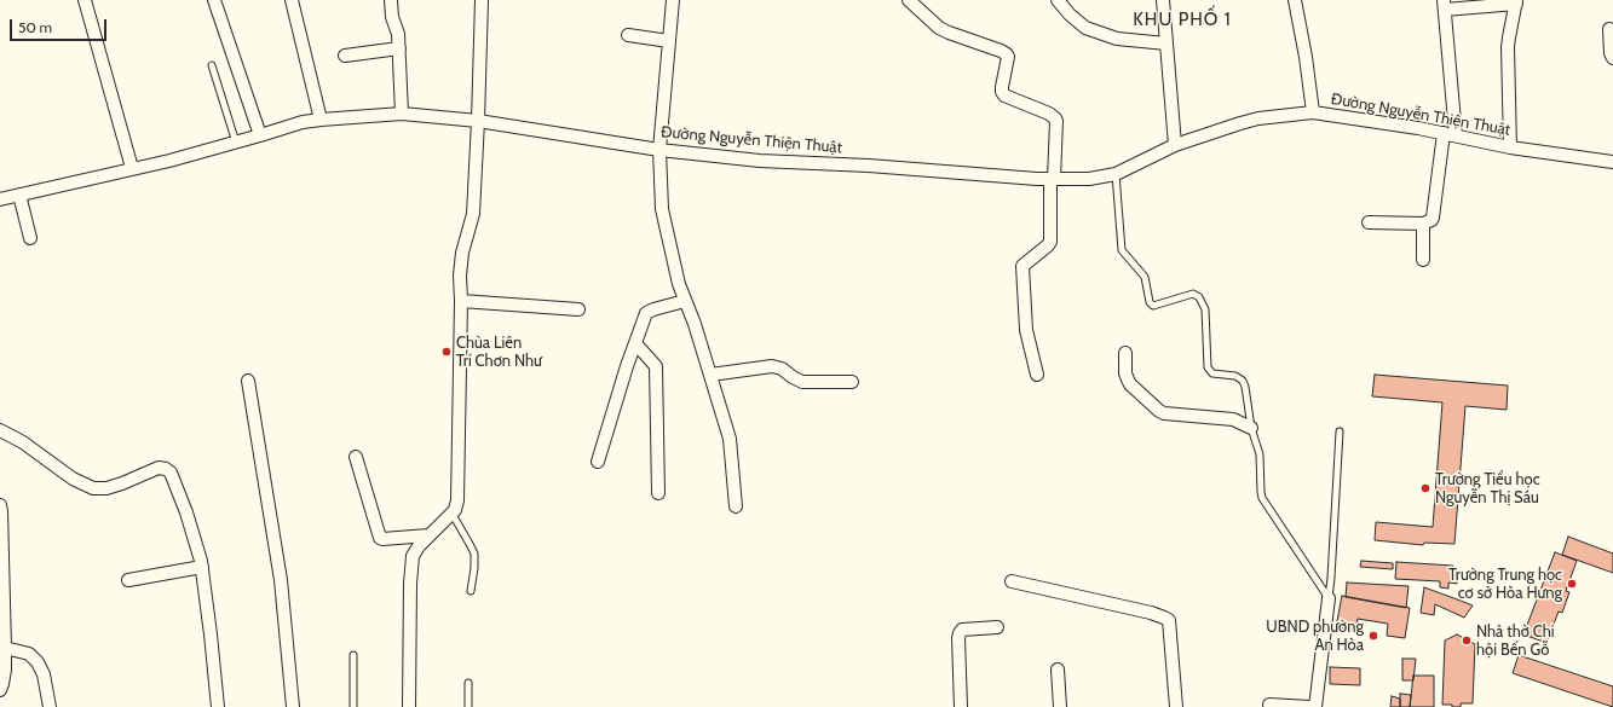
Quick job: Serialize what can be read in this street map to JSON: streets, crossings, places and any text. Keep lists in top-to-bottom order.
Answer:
{
  "streets": {
    "street": ["Đường Nguyễn Thiện Thuật"]
  },
  "districts": ["KHU PHỐ 1"],
  "places": [
    "Chùa Liên Trí Chơn Như",
    "Trường Tiểu học Nguyễn Thị Sáu",
    "Trường Trung học cơ sở Hòa Hưng",
    "UBND phường An Hòa",
    "Nhà thờ Chi hội Bến Gỗ"
  ],
  "scale_bar": "50 m"
}
